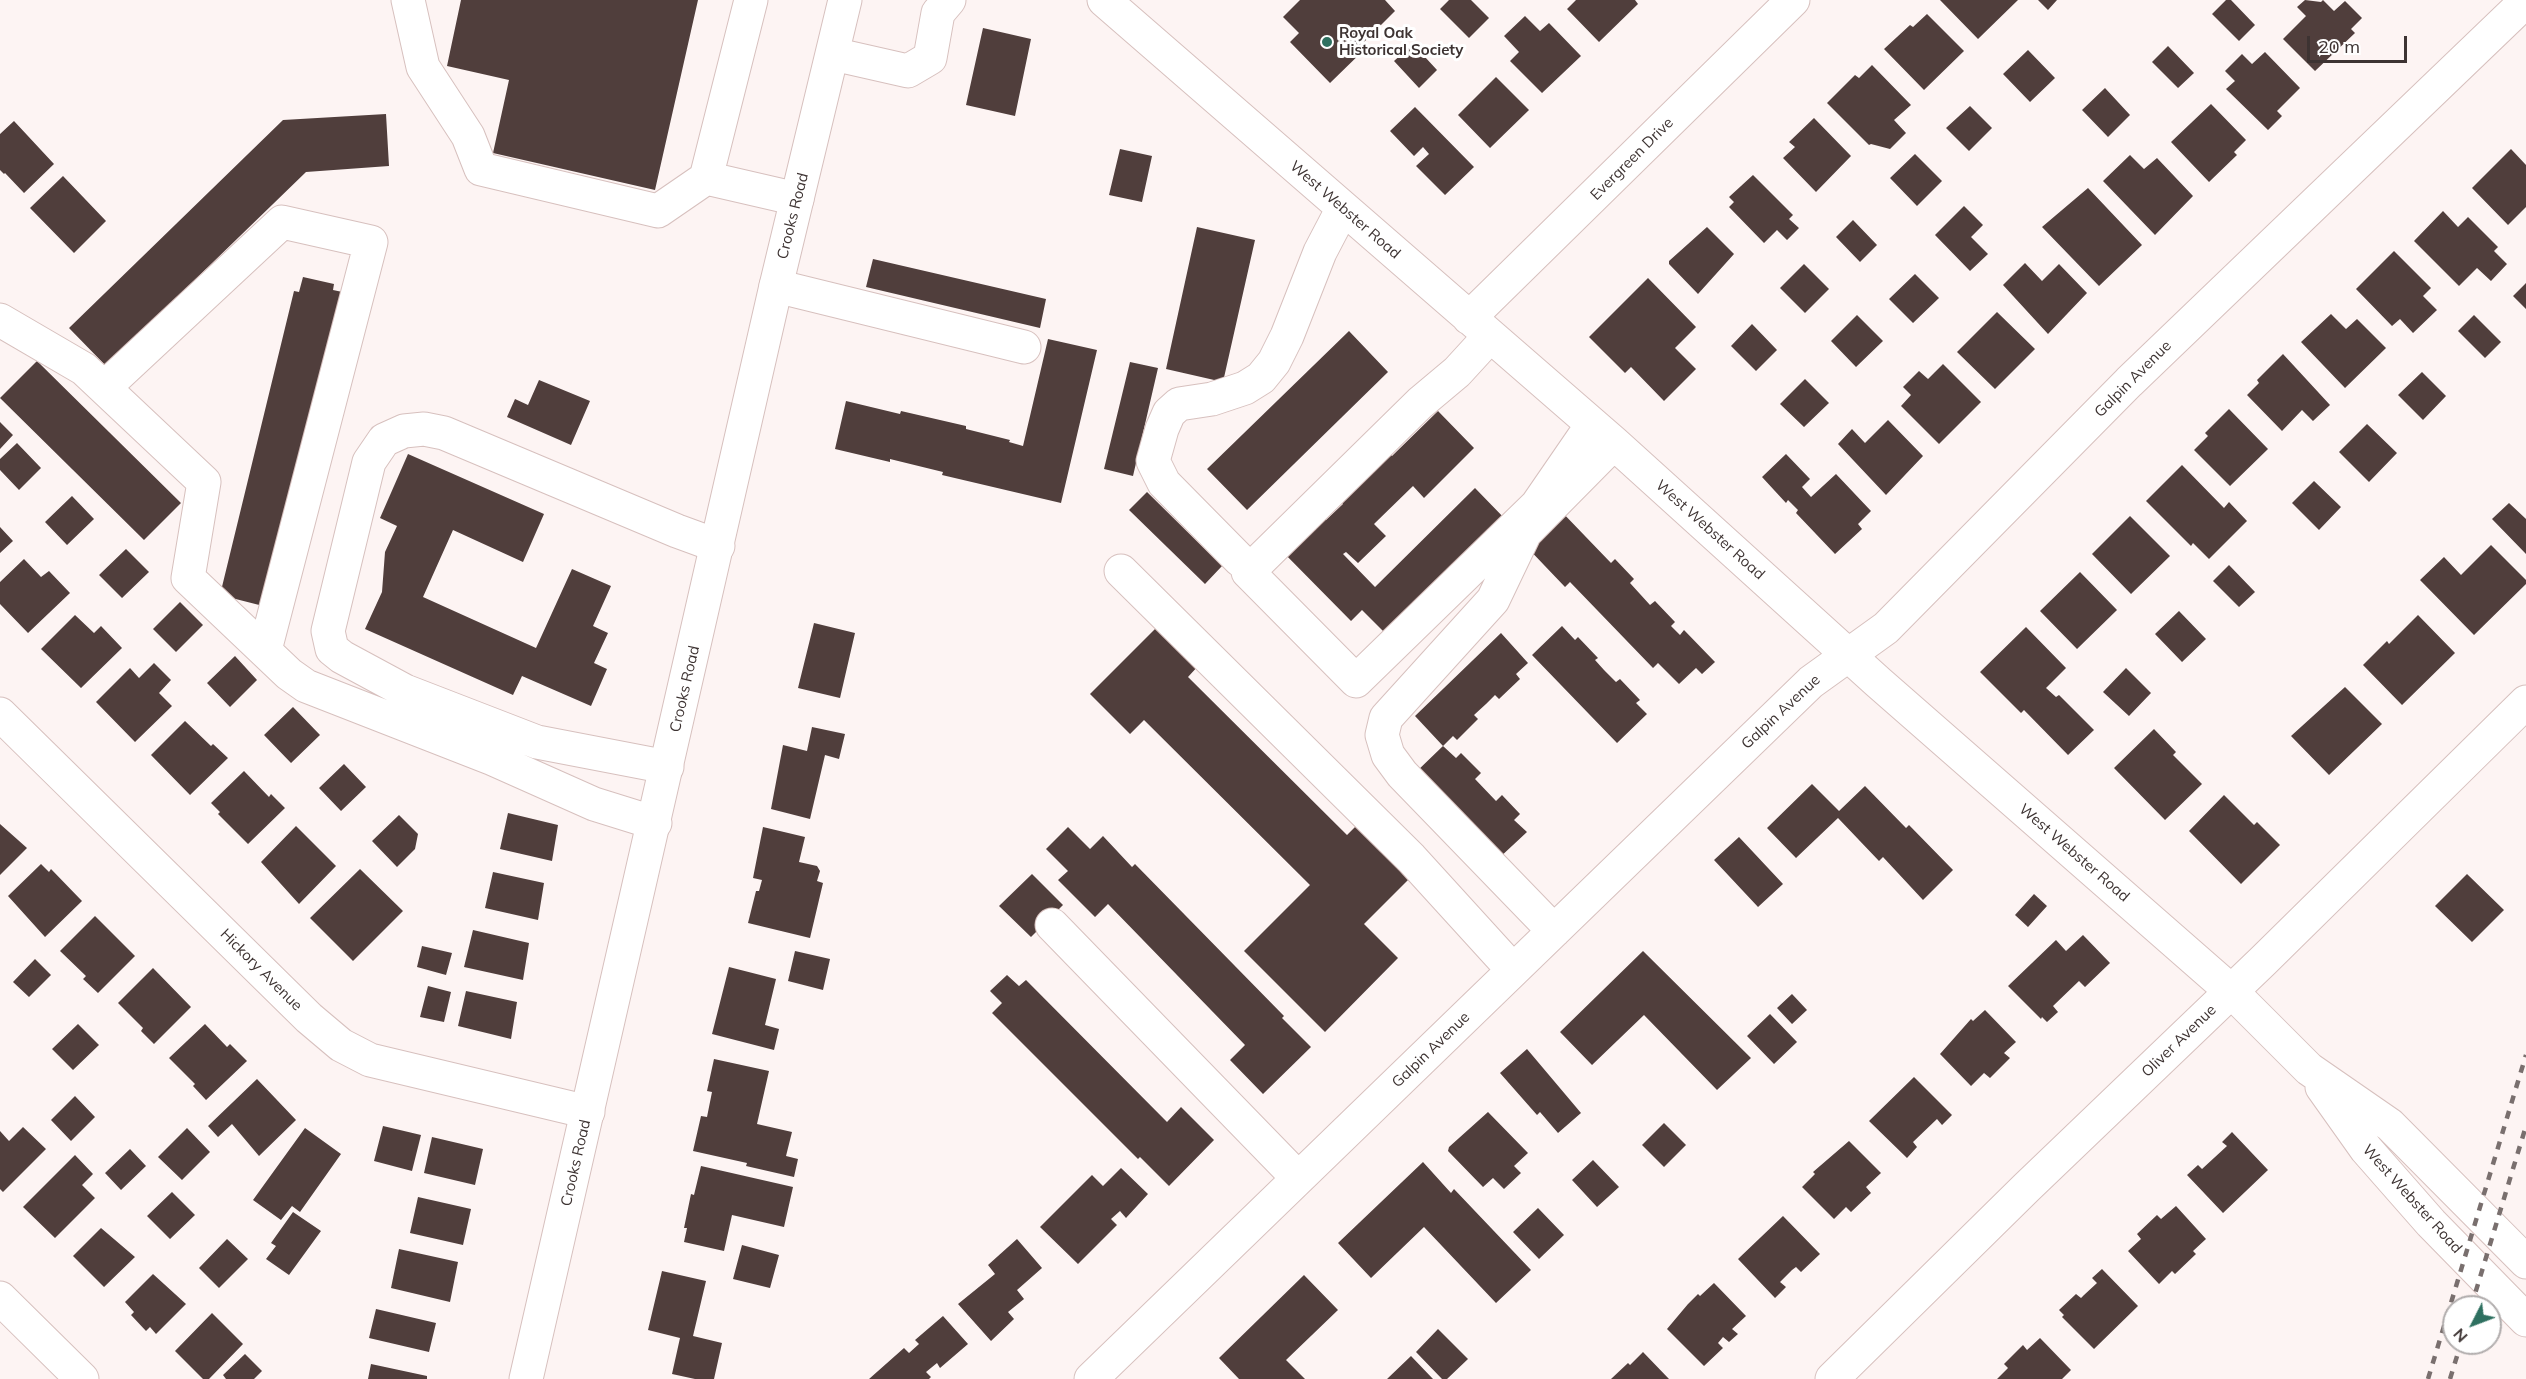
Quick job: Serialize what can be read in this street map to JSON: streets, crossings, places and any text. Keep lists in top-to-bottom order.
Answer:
{
  "streets": {
    "street": [
      "Evergreen Drive",
      "West Webster Road",
      "Crooks Road",
      "Galpin Avenue",
      "Hickory Avenue",
      "Oliver Avenue"
    ]
  },
  "crossings": [
    ["Evergreen Drive", "West Webster Road"],
    ["West Webster Road", "Galpin Avenue"],
    ["West Webster Road", "Oliver Avenue"],
    ["Crooks Road", "Hickory Avenue"]
  ],
  "places": ["Royal Oak Historical Society"],
  "scale_bar": "20 m",
  "north": "bottom left"
}
